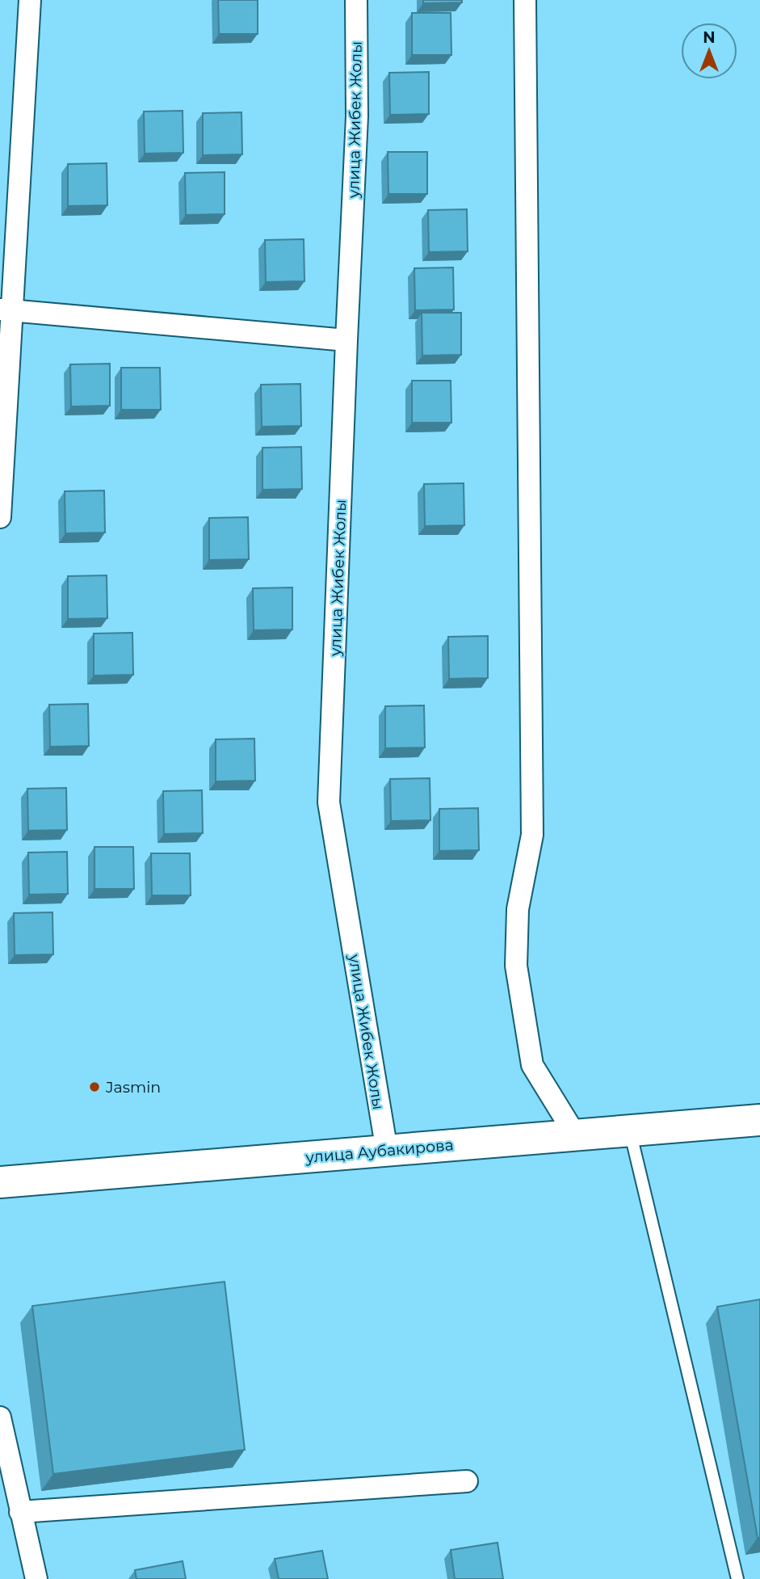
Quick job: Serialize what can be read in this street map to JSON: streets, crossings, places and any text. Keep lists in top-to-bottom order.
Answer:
{
  "streets": {
    "main road": ["улица Аубакирова"],
    "street": ["улица Жибек Жолы"]
  },
  "crossings": [
    ["улица Жибек Жолы", "улица Аубакирова"]
  ],
  "places": ["Jasmin"],
  "north": "top"
}
